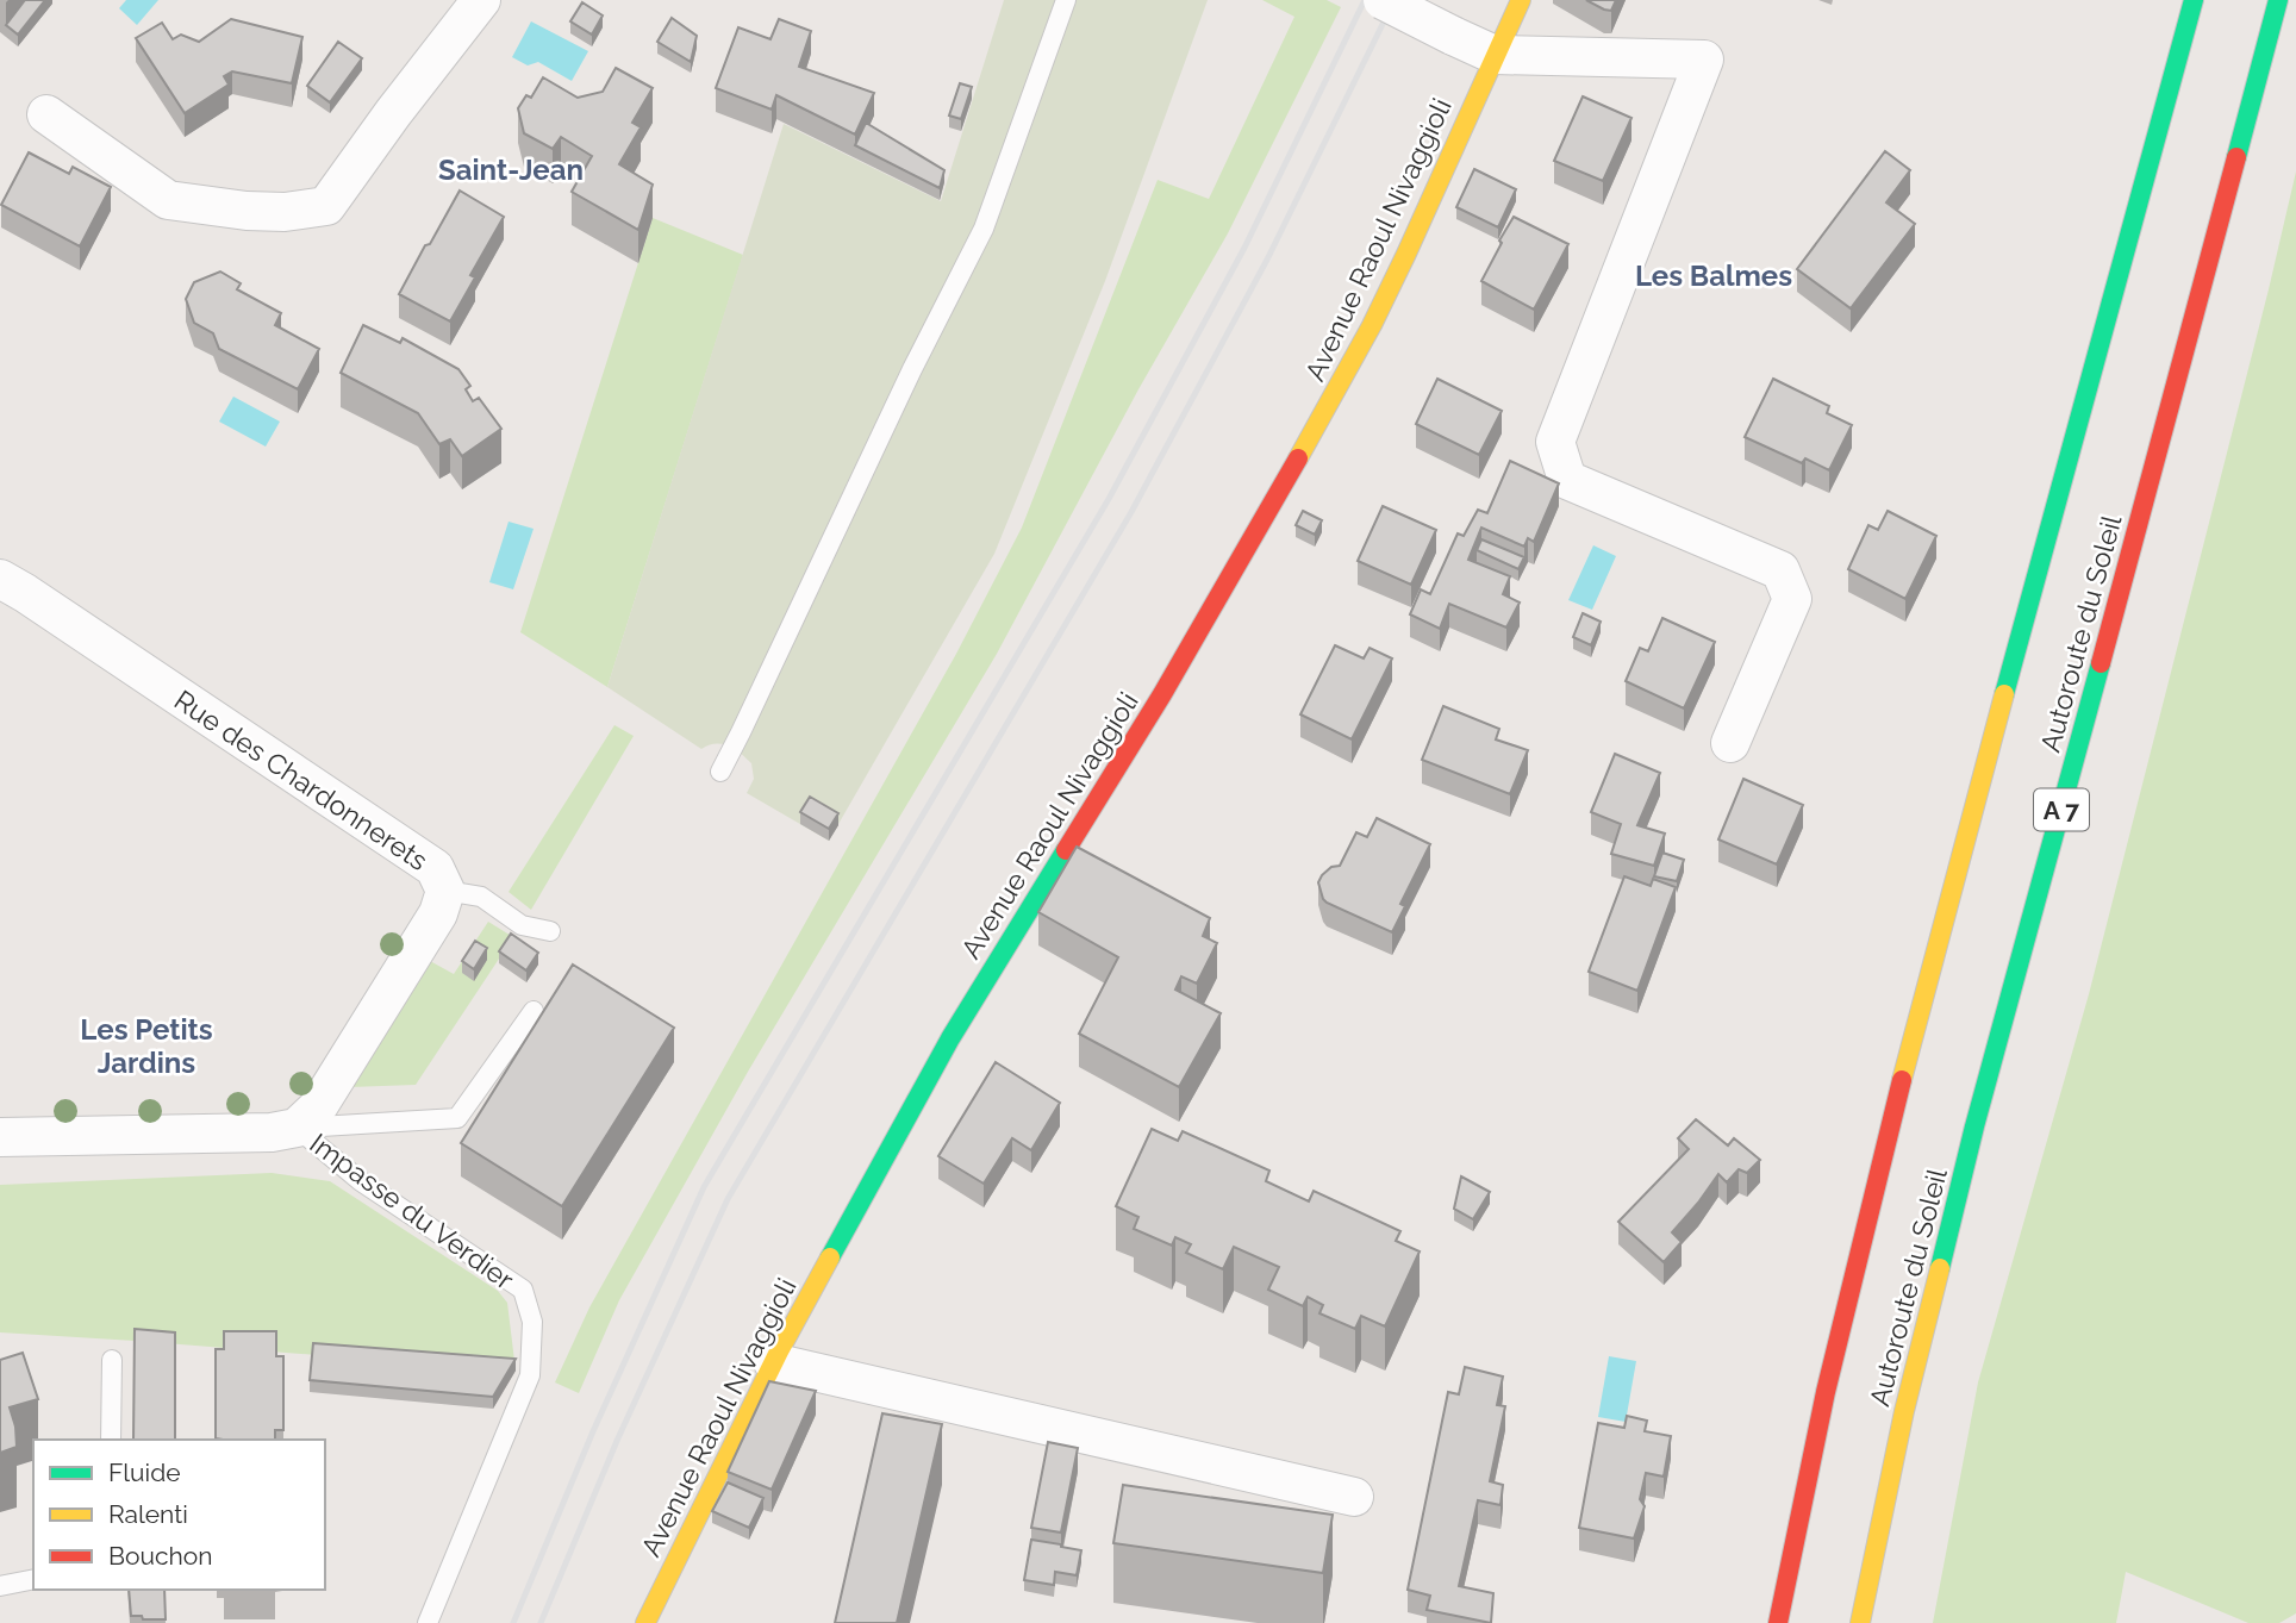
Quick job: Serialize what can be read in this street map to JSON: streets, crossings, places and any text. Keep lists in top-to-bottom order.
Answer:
{
  "streets": {
    "main road": ["Avenue Raoul Nivaggioli", "Autoroute du Soleil", "A 7"],
    "street": ["Rue des Chardonnerets"],
    "lane": ["Impasse du Verdier"]
  },
  "crossings": [
    ["Rue des Chardonnerets", "Impasse du Verdier"]
  ],
  "districts": ["Saint-Jean", "Les Balmes", "Les Petits Jardins"],
  "legend": ["Fluide", "Ralenti", "Bouchon"]
}
